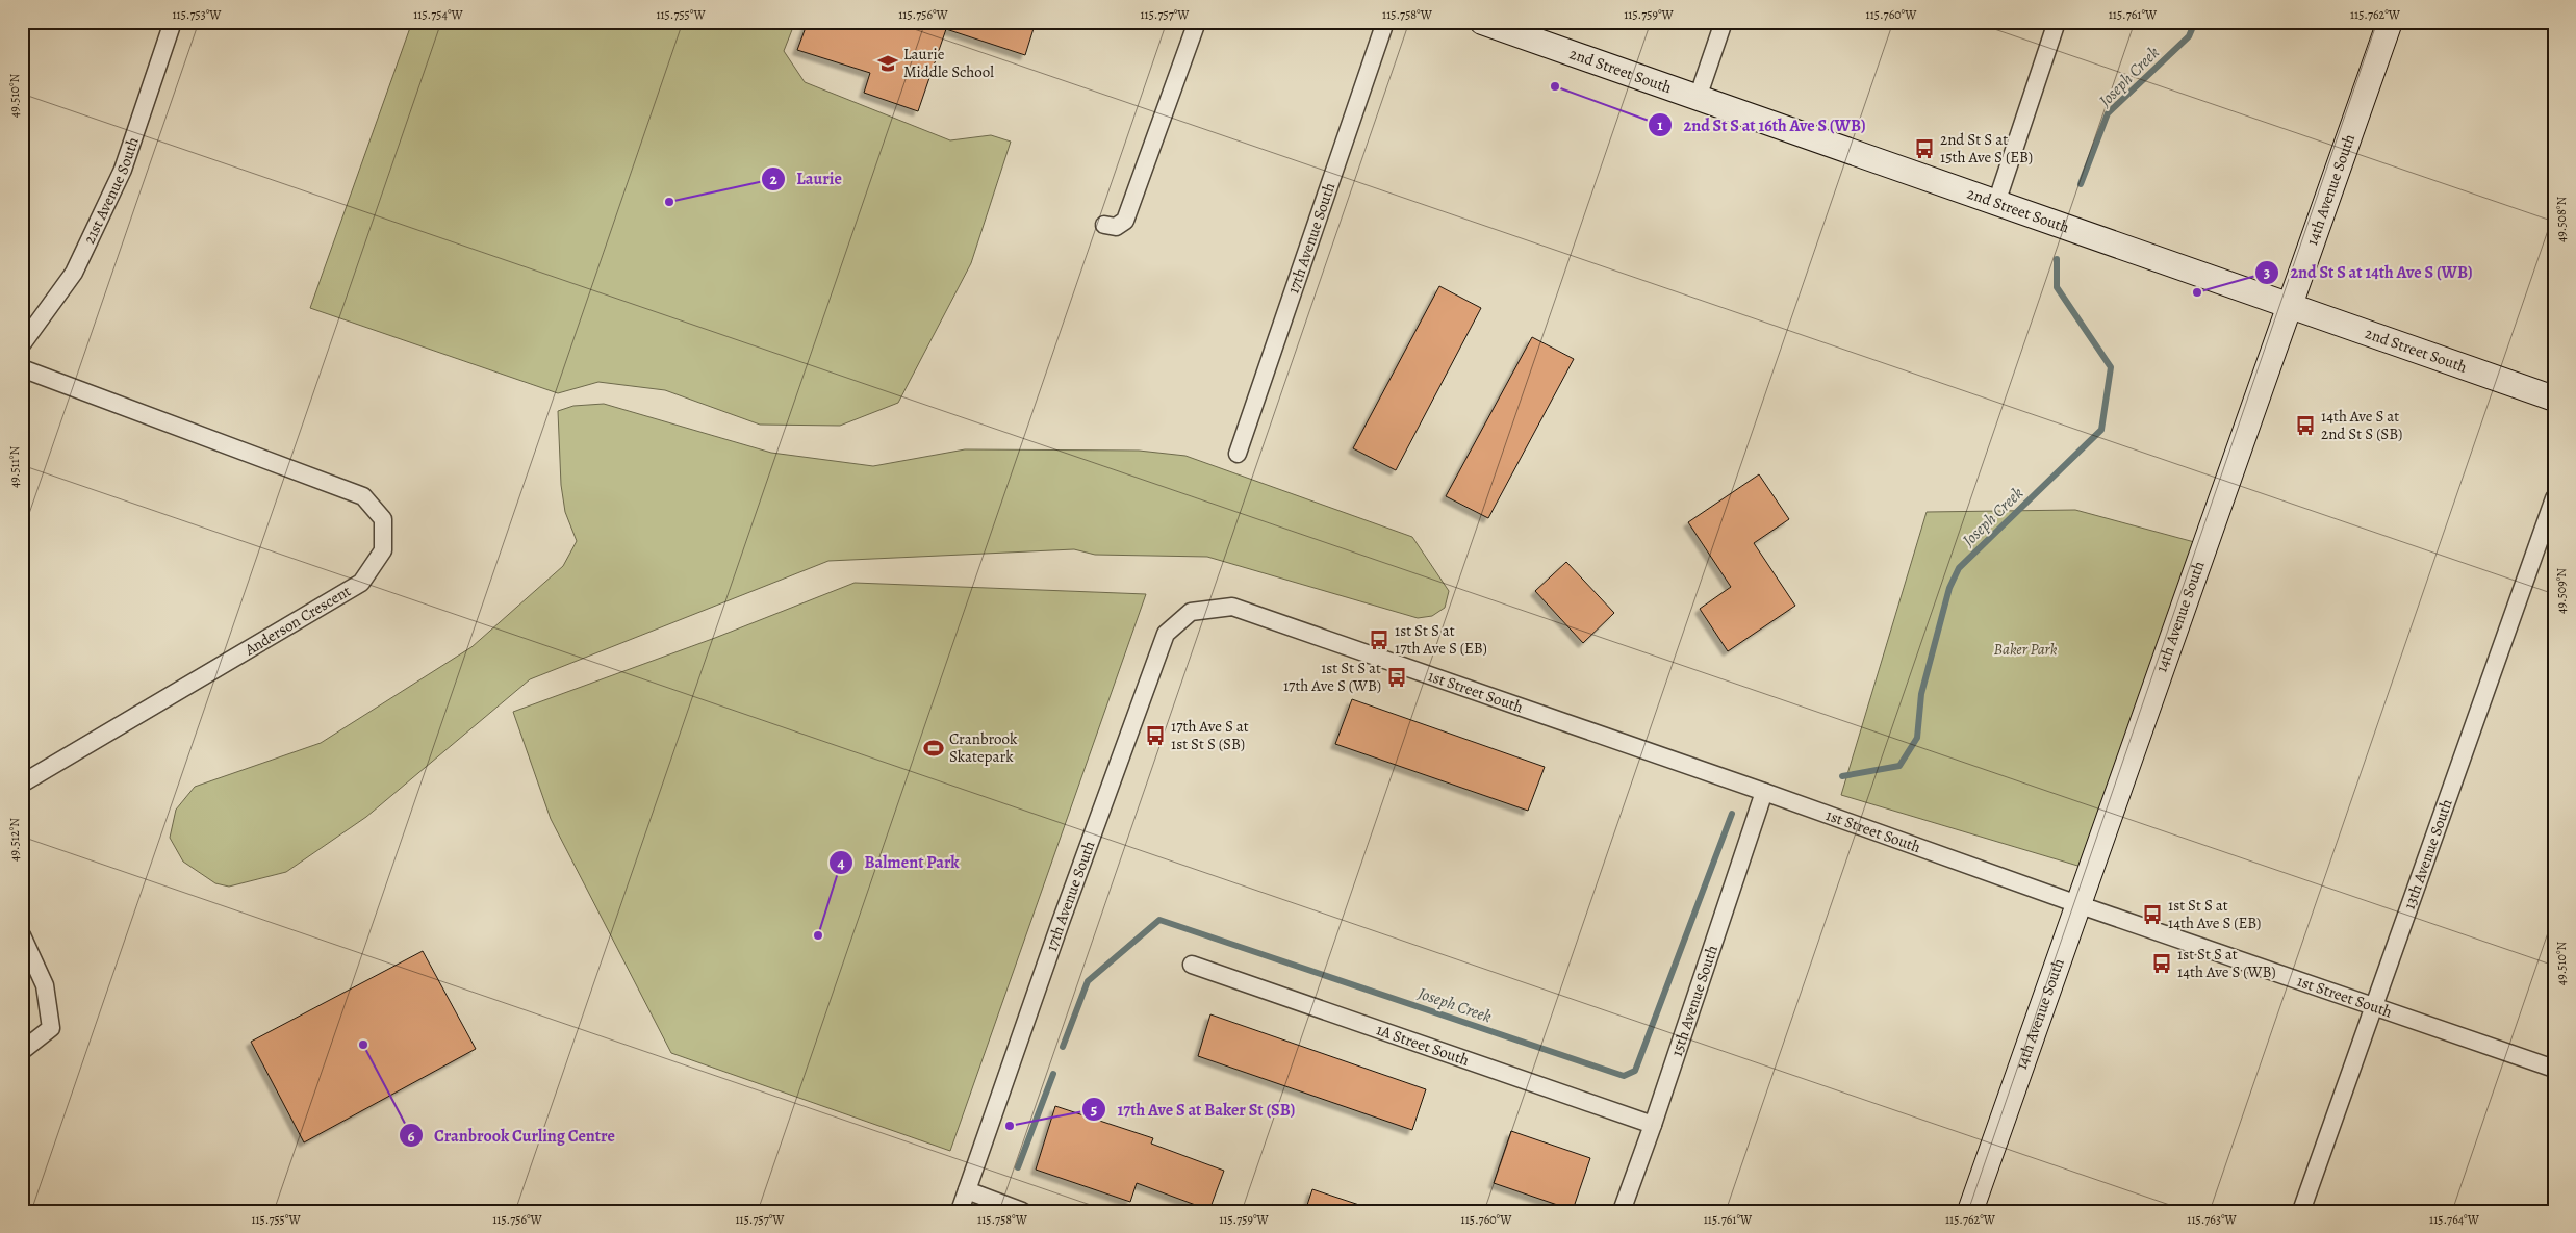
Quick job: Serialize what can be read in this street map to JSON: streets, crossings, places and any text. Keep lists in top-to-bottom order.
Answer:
{
  "streets": {
    "street": [
      "2nd Street South",
      "14th Avenue South",
      "21st Avenue South",
      "17th Avenue South",
      "Anderson Crescent",
      "1st Street South",
      "13th Avenue South",
      "15th Avenue South",
      "1A Street South"
    ]
  },
  "crossings": [
    ["2nd Street South", "14th Avenue South"],
    ["14th Avenue South", "1st Street South"],
    ["17th Avenue South", "1st Street South"],
    ["1st Street South", "13th Avenue South"],
    ["1st Street South", "15th Avenue South"],
    ["15th Avenue South", "1A Street South"]
  ],
  "water": ["Joseph Creek"],
  "parks": ["Baker Park"],
  "places": {
    "school or university": ["Laurie Middle School"],
    "other": [
      "2nd St S at 16th Ave S (WB)",
      "Laurie",
      "2nd St S at 14th Ave S (WB)",
      "Balment Park",
      "Cranbrook Curling Centre",
      "17th Ave S at Baker St (SB)"
    ],
    "bus stop": [
      "2nd St S at 15th Ave S (EB)",
      "14th Ave S at 2nd St S (SB)",
      "1st St S at 17th Ave S (EB)",
      "1st St S at 17th Ave S (WB)",
      "17th Ave S at 1st St S (SB)",
      "1st St S at 14th Ave S (EB)",
      "1st St S at 14th Ave S (WB)"
    ],
    "sports": ["Cranbrook Skatepark"]
  },
  "coordinates": [
    "115.753°W",
    "115.754°W",
    "115.755°W",
    "115.756°W",
    "115.757°W",
    "115.758°W",
    "115.759°W",
    "115.760°W",
    "115.761°W",
    "115.762°W",
    "49.510°N",
    "49.508°N",
    "49.511°N",
    "49.509°N",
    "49.512°N",
    "115.763°W",
    "115.764°W"
  ]
}
